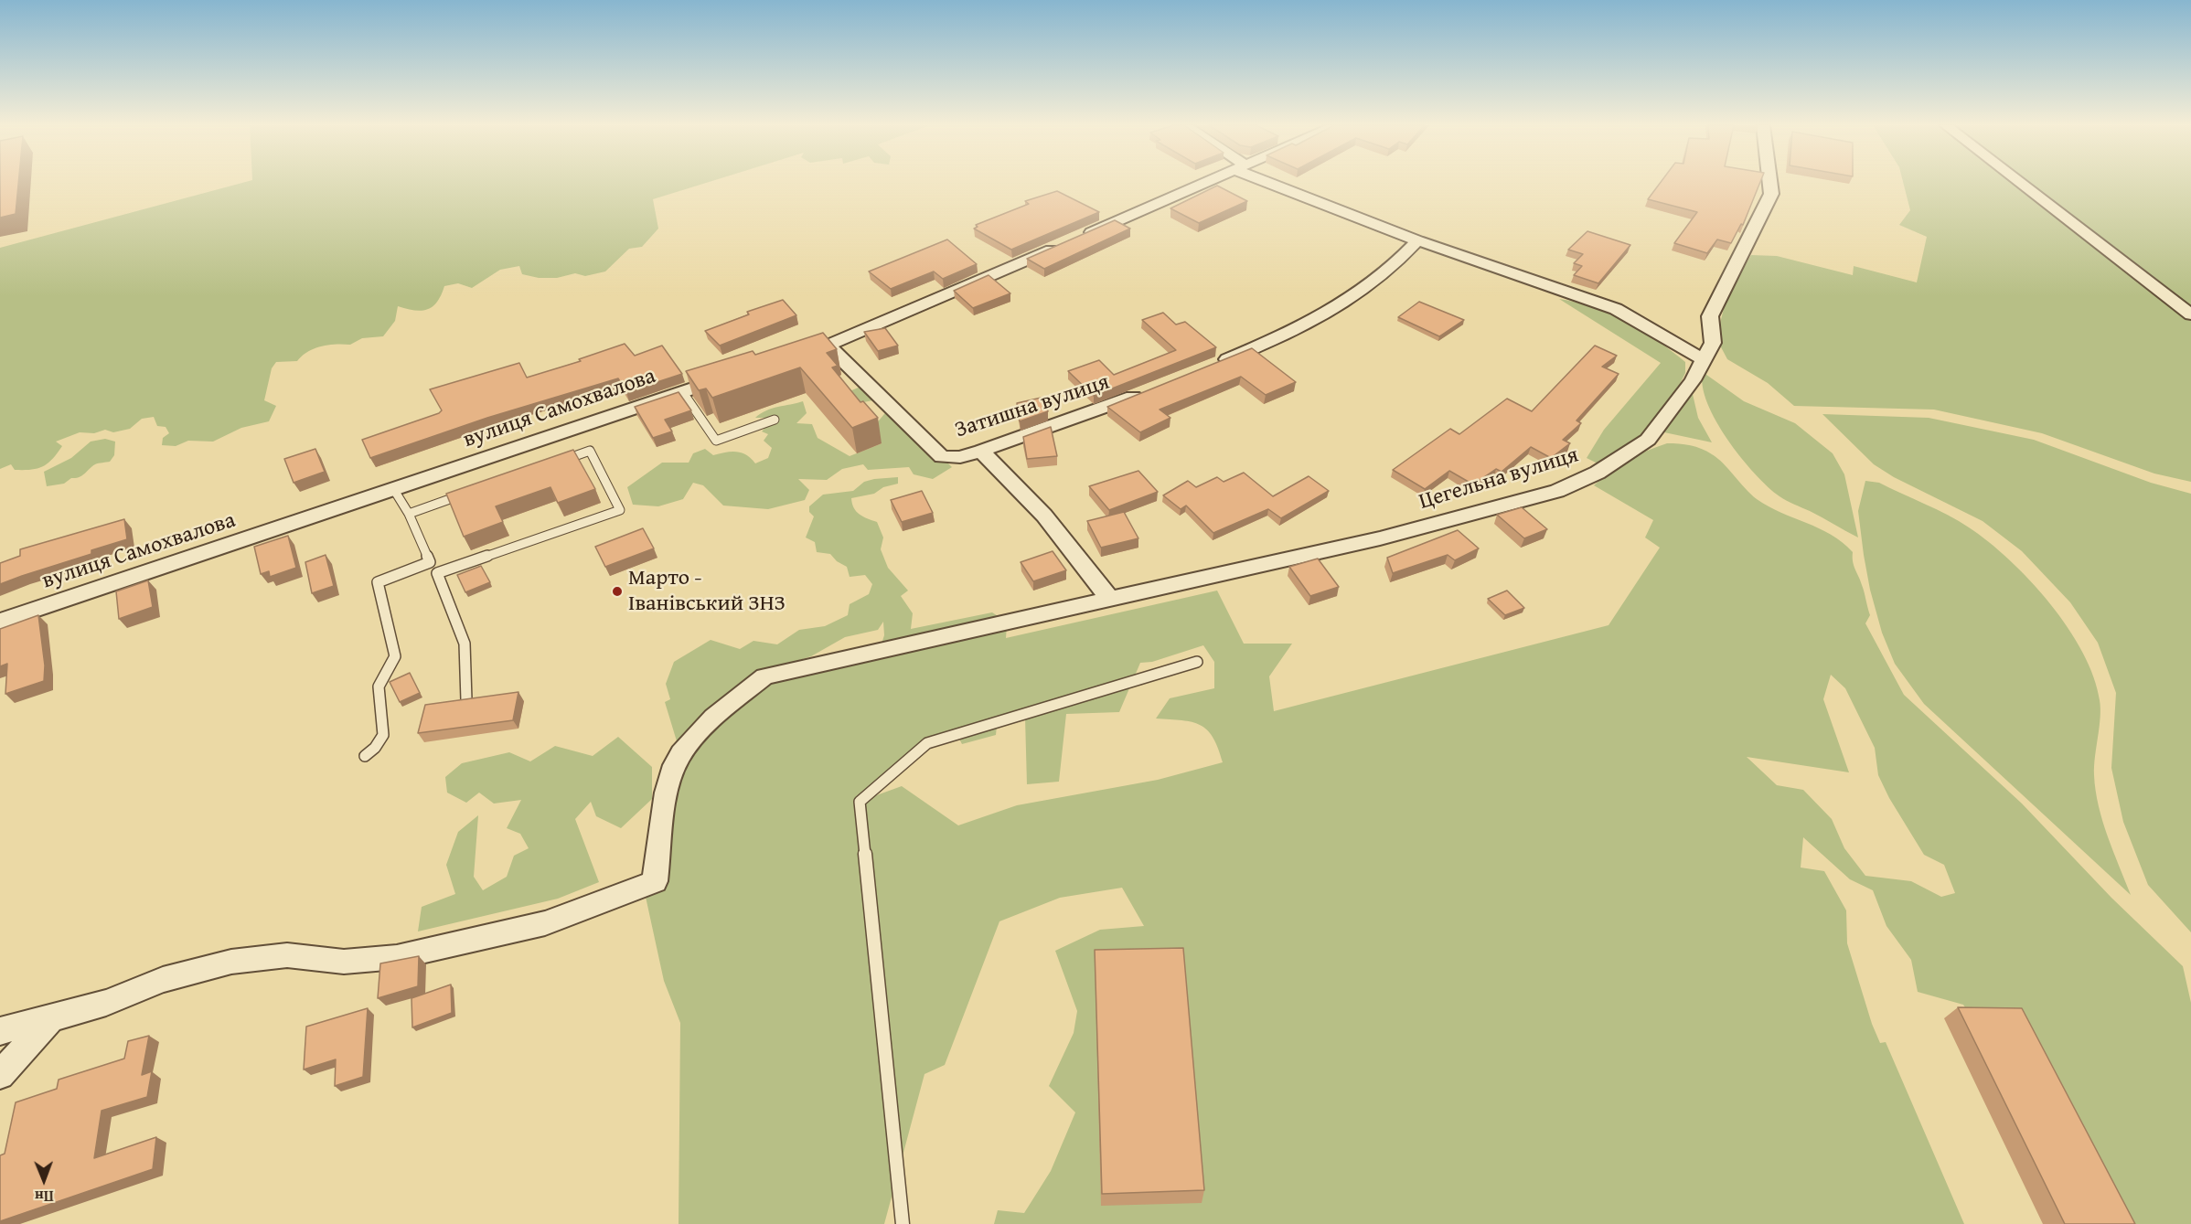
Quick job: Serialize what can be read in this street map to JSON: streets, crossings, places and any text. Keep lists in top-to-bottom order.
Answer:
{
  "streets": {
    "street": ["Затишна вулиця", "вулиця Самохвалова", "Цегельна вулиця"]
  },
  "places": ["Марто - Іванівський ЗНЗ"],
  "north": "bottom"
}
